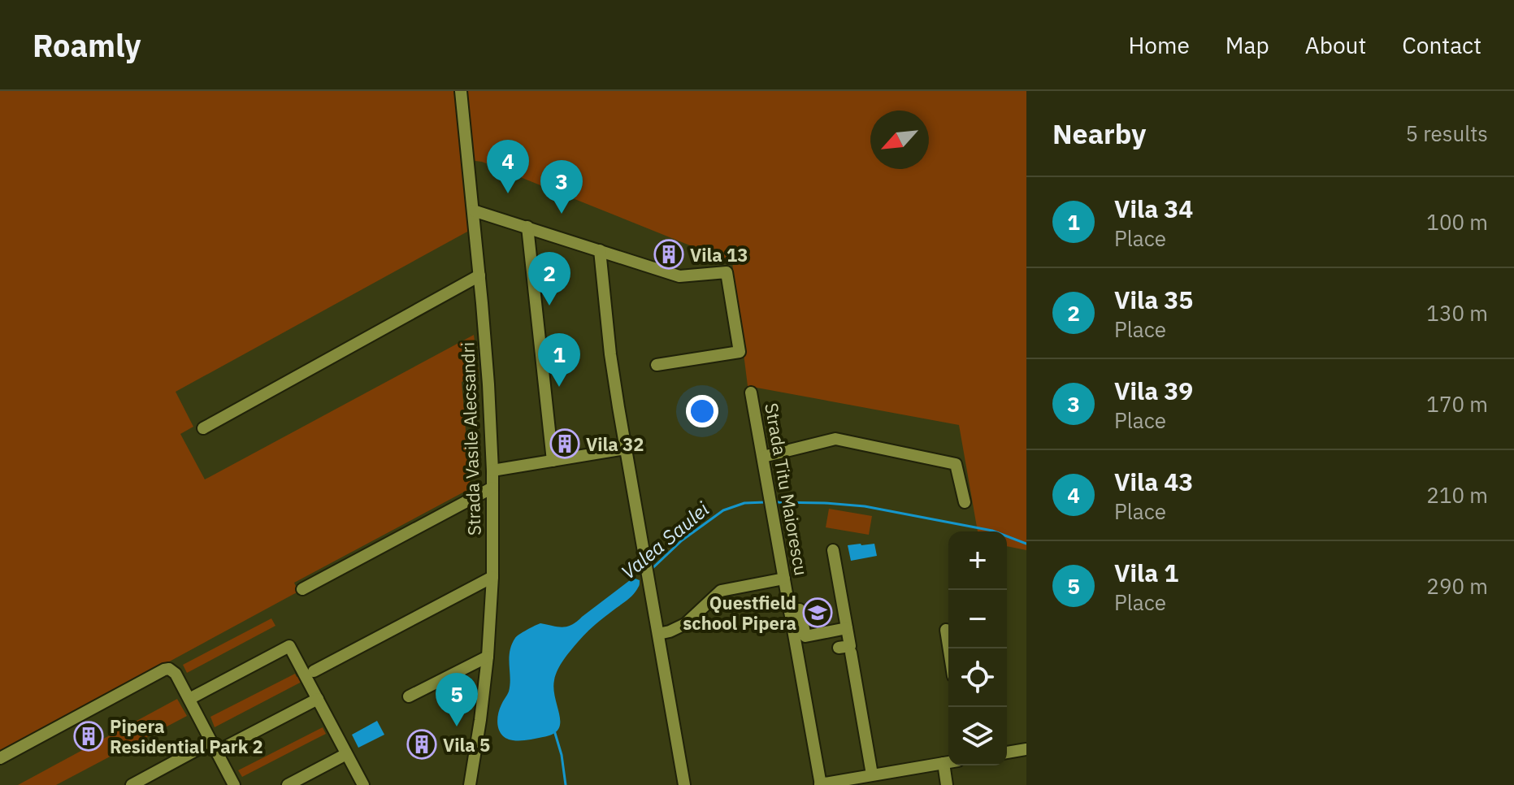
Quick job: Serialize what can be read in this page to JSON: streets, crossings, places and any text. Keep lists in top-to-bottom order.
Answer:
{
  "streets": {
    "street": ["Strada Vasile Alecsandri", "Strada Titu Maiorescu"]
  },
  "water": ["Valea Saulei"],
  "places": {
    "building": [
      "Vila 13",
      "Vila 32",
      "Pipera Residential Park 2",
      "Vila 5"
    ],
    "school or university": ["Questfield school Pipera"]
  },
  "north": "bottom left",
  "page": {
    "header": "Roamly",
    "nav": [
      "Home",
      "Map",
      "About",
      "Contact"
    ],
    "heading": ["Nearby", "5 results"],
    "pins": [
      "4",
      "3",
      "2",
      "1",
      "5"
    ],
    "list": [
      {
        "mark": "1",
        "name": "Vila 34",
        "note": "Place",
        "value": "100 m"
      },
      {
        "mark": "2",
        "name": "Vila 35",
        "note": "Place",
        "value": "130 m"
      },
      {
        "mark": "3",
        "name": "Vila 39",
        "note": "Place",
        "value": "170 m"
      },
      {
        "mark": "4",
        "name": "Vila 43",
        "note": "Place",
        "value": "210 m"
      },
      {
        "mark": "5",
        "name": "Vila 1",
        "note": "Place",
        "value": "290 m"
      }
    ],
    "map_buttons": ["+", "−"]
  }
}
